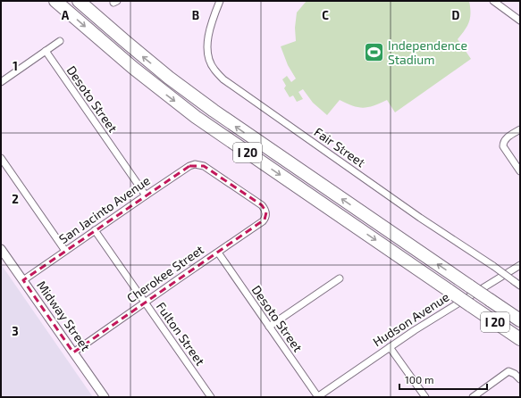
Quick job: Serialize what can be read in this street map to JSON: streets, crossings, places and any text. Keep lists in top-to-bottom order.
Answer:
{
  "streets": {
    "highway": ["I 20"],
    "street": [
      "Desoto Street",
      "Fair Street",
      "San Jacinto Avenue",
      "Cherokee Street",
      "Midway Street",
      "Hudson Avenue",
      "Fulton Street"
    ]
  },
  "crossings": [
    ["Desoto Street", "San Jacinto Avenue"],
    ["Desoto Street", "Cherokee Street"],
    ["Desoto Street", "Hudson Avenue"],
    ["San Jacinto Avenue", "Cherokee Street"],
    ["San Jacinto Avenue", "Midway Street"],
    ["San Jacinto Avenue", "Fulton Street"],
    ["Cherokee Street", "Midway Street"],
    ["Cherokee Street", "Fulton Street"]
  ],
  "places": {
    "sports": ["Independence Stadium"]
  },
  "scale_bar": "100 m",
  "grid": {
    "columns": [
      "A",
      "B",
      "C",
      "D"
    ],
    "rows": ["1", "2", "3"]
  }
}
